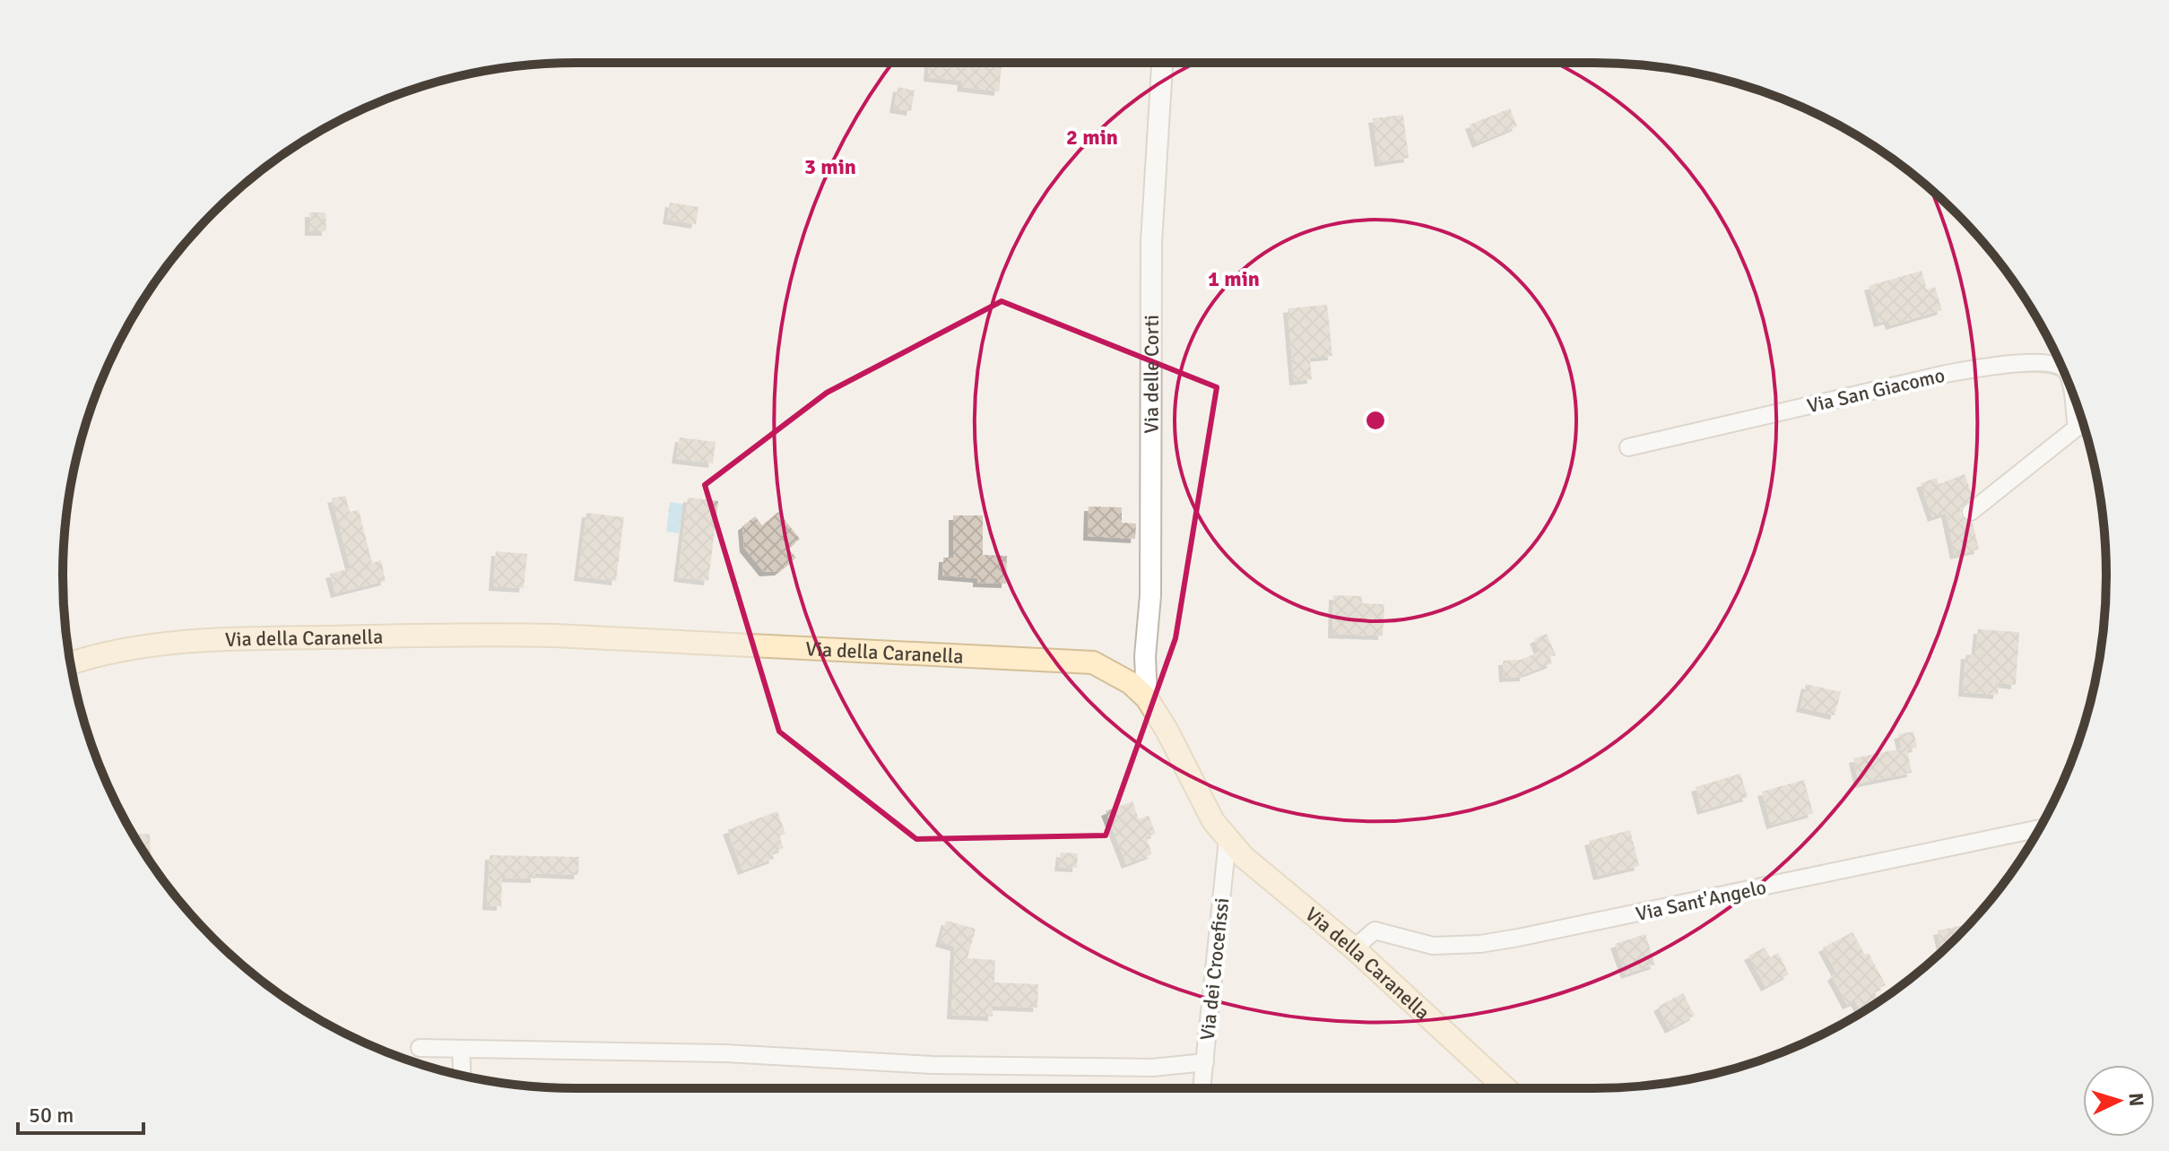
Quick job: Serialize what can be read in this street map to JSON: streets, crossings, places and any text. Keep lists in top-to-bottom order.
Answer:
{
  "streets": {
    "main road": ["Via della Caranella"],
    "street": [
      "Via delle Corti",
      "Via San Giacomo",
      "Via Sant'Angelo",
      "Via dei Crocefissi"
    ]
  },
  "crossings": [
    ["Via delle Corti", "Via della Caranella"],
    ["Via della Caranella", "Via Sant'Angelo"],
    ["Via della Caranella", "Via dei Crocefissi"]
  ],
  "scale_bar": "50 m",
  "north": "right",
  "rings": ["2 min", "3 min", "1 min"]
}
